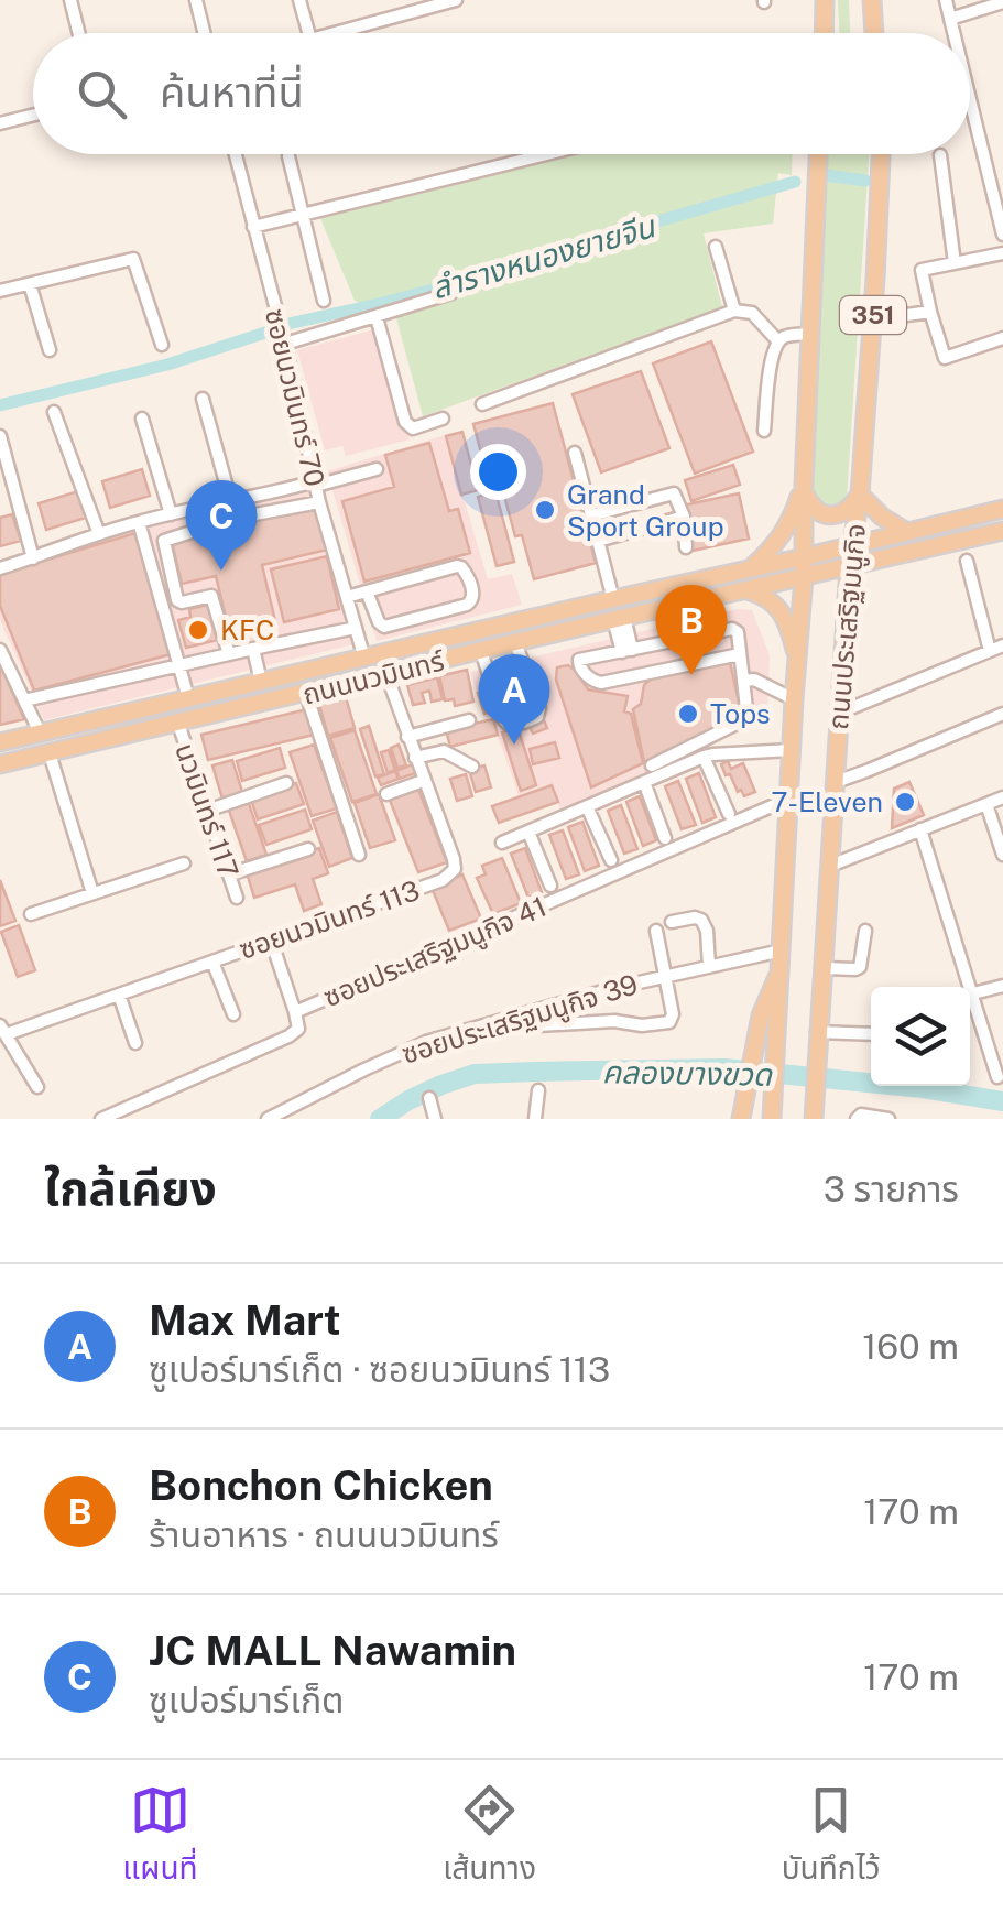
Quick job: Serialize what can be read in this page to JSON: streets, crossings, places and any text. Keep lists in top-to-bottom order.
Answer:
{
  "streets": {
    "main road": ["351", "ถนนประเสริฐมนูกิจ", "ถนนนวมินทร์"],
    "street": [
      "ซอยนวมินทร์ 70",
      "นวมินทร์ 117",
      "ซอยนวมินทร์ 113",
      "ซอยประเสริฐมนูกิจ 41",
      "ซอยประเสริฐมนูกิจ 39"
    ]
  },
  "crossings": [
    ["ซอยนวมินทร์ 70", "ถนนนวมินทร์"],
    ["ถนนประเสริฐมนูกิจ", "ถนนนวมินทร์"],
    ["ถนนประเสริฐมนูกิจ", "ซอยประเสริฐมนูกิจ 41"],
    ["ถนนประเสริฐมนูกิจ", "ซอยประเสริฐมนูกิจ 39"],
    ["ถนนนวมินทร์", "นวมินทร์ 117"],
    ["ถนนนวมินทร์", "ซอยนวมินทร์ 113"]
  ],
  "water": ["ลำรางหนองยายจีน", "คลองบางขวด"],
  "places": [
    "Grand Sport Group",
    "KFC",
    "Tops",
    "7-Eleven"
  ],
  "page": {
    "search": "ค้นหาที่นี่",
    "pins": ["C", "B", "A"],
    "heading": ["ใกล้เคียง", "3 รายการ"],
    "list": [
      {
        "mark": "A",
        "name": "Max Mart",
        "note": "ซูเปอร์มาร์เก็ต · ซอยนวมินทร์ 113",
        "value": "160 m"
      },
      {
        "mark": "B",
        "name": "Bonchon Chicken",
        "note": "ร้านอาหาร · ถนนนวมินทร์",
        "value": "170 m"
      },
      {
        "mark": "C",
        "name": "JC MALL Nawamin",
        "note": "ซูเปอร์มาร์เก็ต",
        "value": "170 m"
      }
    ],
    "nav": ["แผนที่", "เส้นทาง", "บันทึกไว้"]
  }
}
